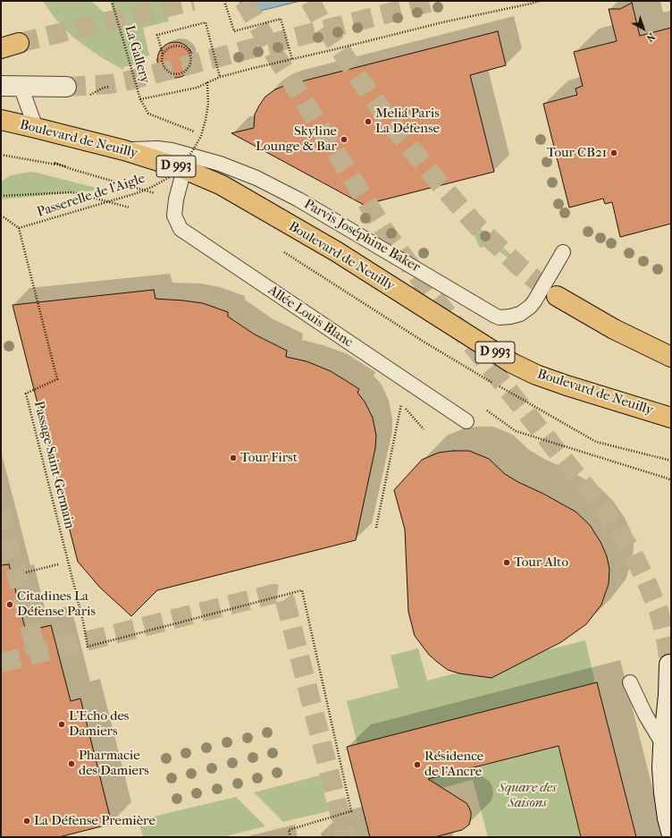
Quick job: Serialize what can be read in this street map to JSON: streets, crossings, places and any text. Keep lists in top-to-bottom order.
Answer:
{
  "streets": {
    "main road": ["Boulevard de Neuilly", "D 993"],
    "lane": ["Parvis Joséphine Baker", "Allée Louis Blanc"],
    "path": ["La Gallery", "Passerelle de l'Aigle", "Passage Saint-Germain"]
  },
  "crossings": [
    ["La Gallery", "Passerelle de l'Aigle"],
    ["Boulevard de Neuilly", "Parvis Joséphine Baker"],
    ["Boulevard de Neuilly", "Allée Louis Blanc"],
    ["Passerelle de l'Aigle", "Passage Saint-Germain"]
  ],
  "parks": ["Square des Saisons"],
  "places": [
    "Meliá Paris La Défense",
    "Skyline Lounge & Bar",
    "Tour CB21",
    "Tour First",
    "Tour Alto",
    "Citadines La Défense Paris",
    "L'Echo des Damiers",
    "Pharmacie des Damiers",
    "Résidence de l'Ancre",
    "La Défense Première"
  ],
  "north": "bottom right"
}
